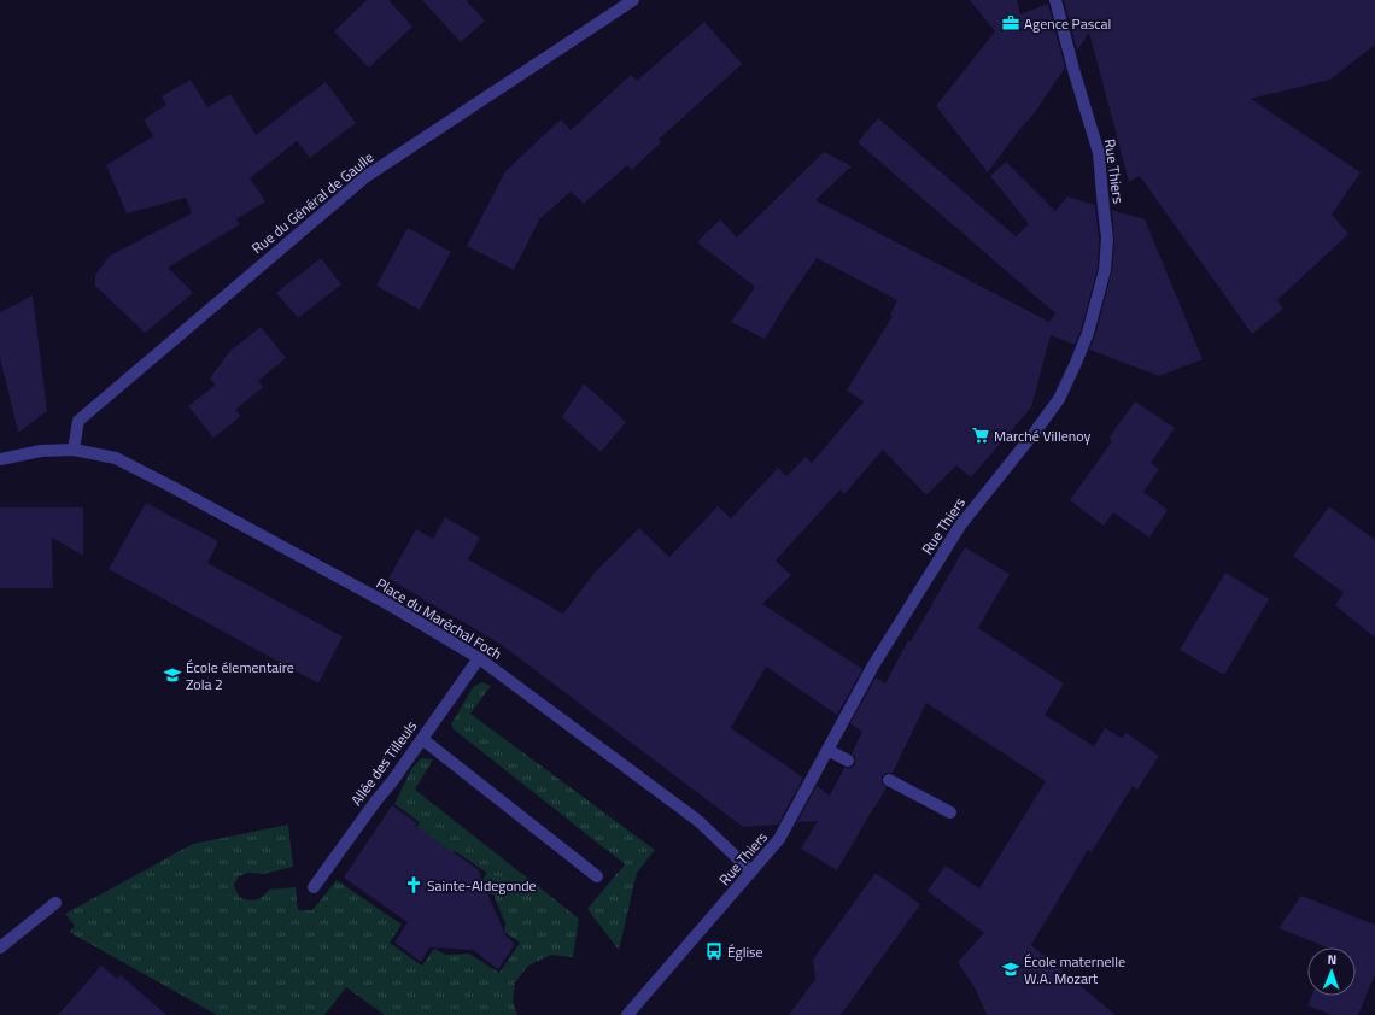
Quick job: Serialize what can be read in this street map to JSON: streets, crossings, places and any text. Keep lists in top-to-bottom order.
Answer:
{
  "streets": {
    "street": [
      "Rue Thiers",
      "Rue du Général de Gaulle",
      "Place du Maréchal Foch",
      "Allée des Tilleuls"
    ]
  },
  "crossings": [
    ["Rue Thiers", "Place du Maréchal Foch"],
    ["Rue du Général de Gaulle", "Place du Maréchal Foch"],
    ["Place du Maréchal Foch", "Allée des Tilleuls"]
  ],
  "places": {
    "office": ["Agence Pascal"],
    "supermarket": ["Marché Villenoy"],
    "school or university": ["École élementaire Zola 2", "École maternelle W.A. Mozart"],
    "church": ["Sainte-Aldegonde"],
    "bus stop": ["Église"]
  },
  "north": "top"
}
